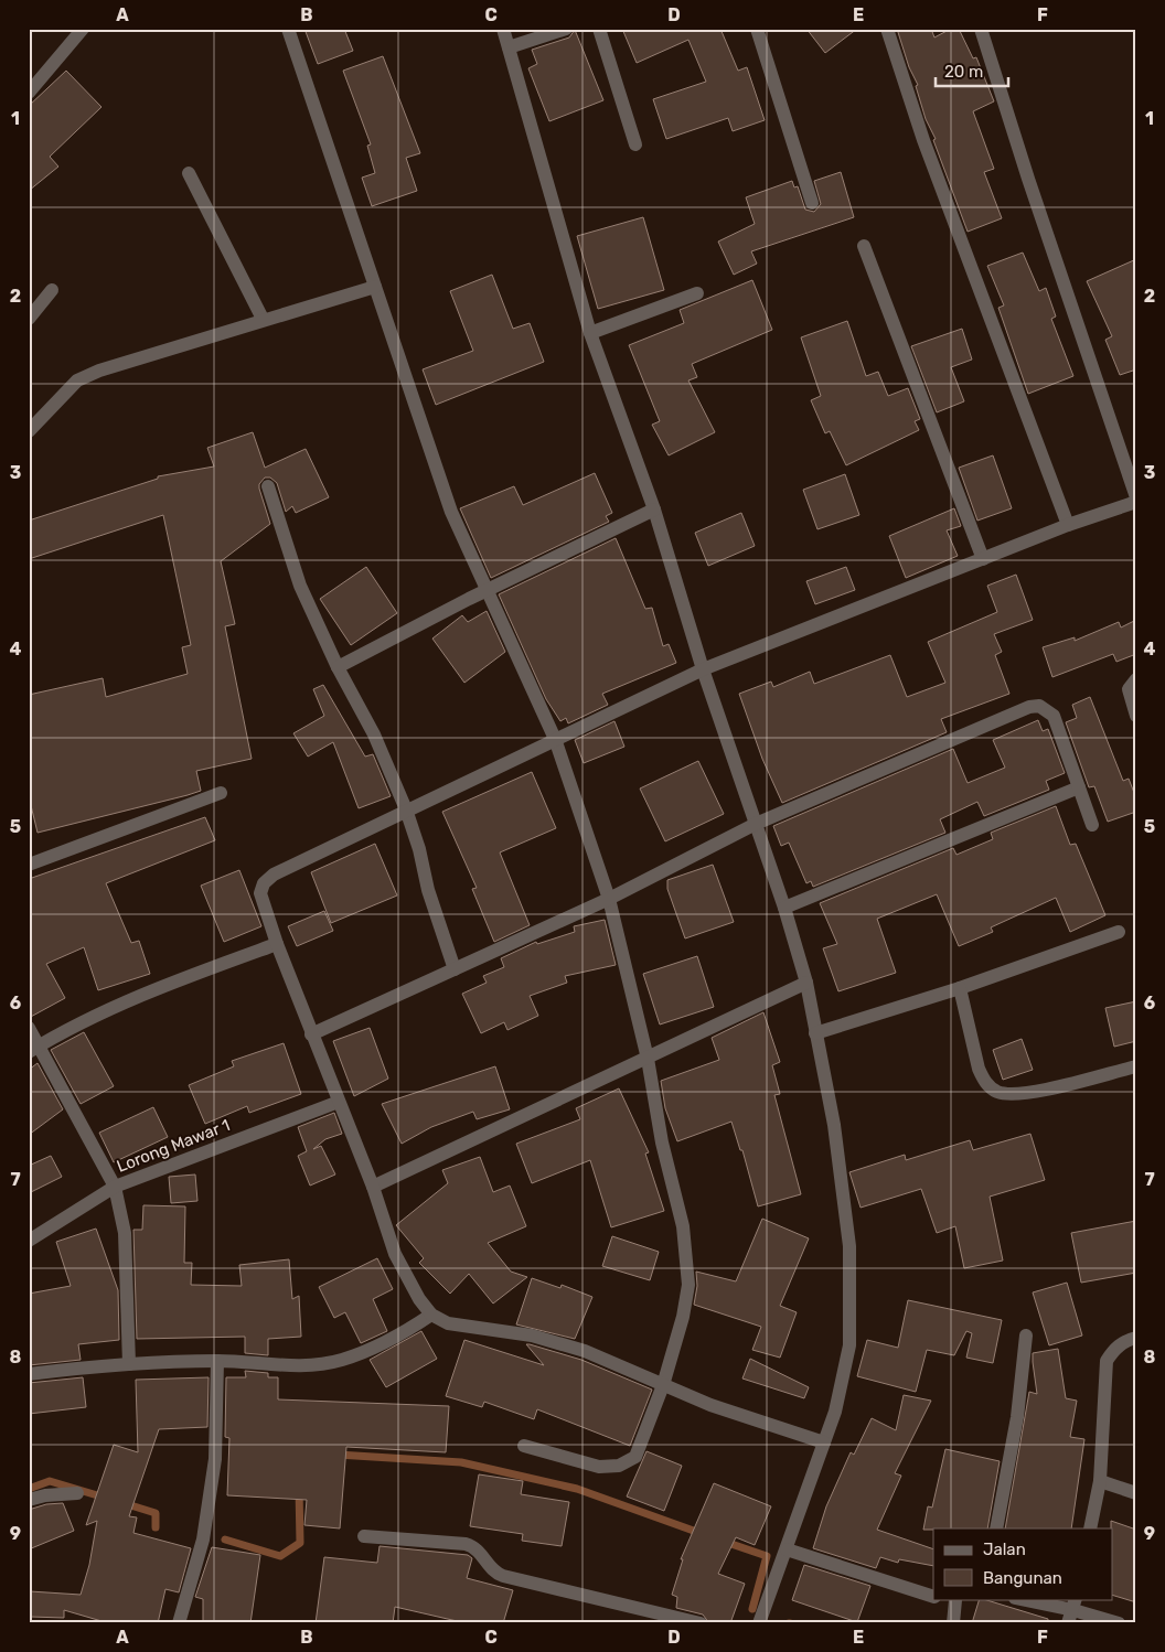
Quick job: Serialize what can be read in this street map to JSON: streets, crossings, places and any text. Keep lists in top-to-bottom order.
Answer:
{
  "streets": {
    "street": ["Lorong Mawar 1"]
  },
  "legend": ["Jalan", "Bangunan"],
  "scale_bar": "20 m",
  "grid": {
    "columns": [
      "A",
      "B",
      "C",
      "D",
      "E",
      "F"
    ],
    "rows": [
      "1",
      "2",
      "3",
      "4",
      "5",
      "6",
      "7",
      "8",
      "9"
    ]
  }
}
